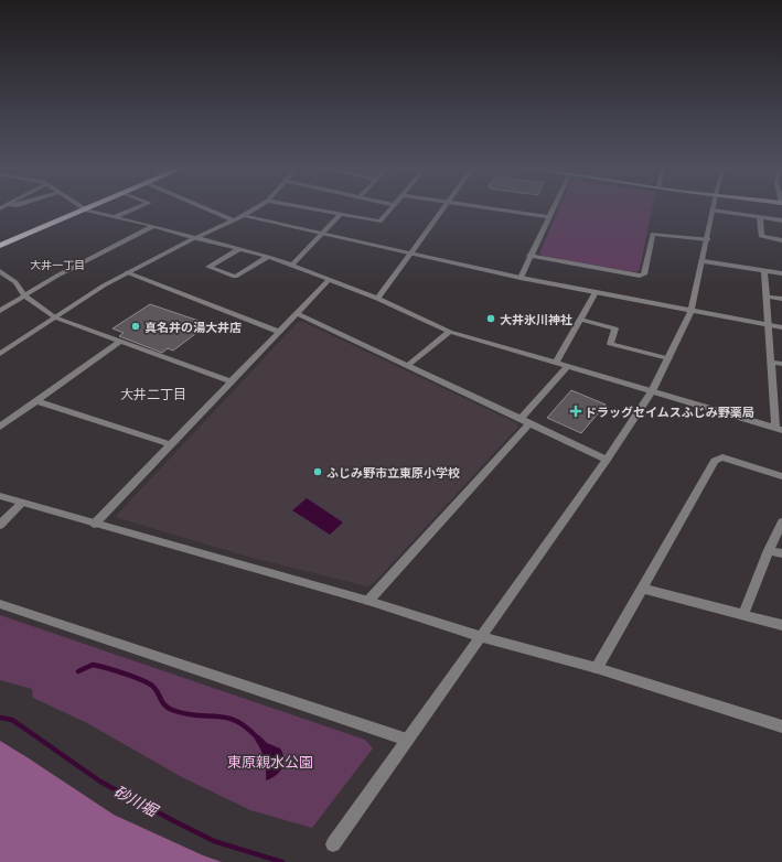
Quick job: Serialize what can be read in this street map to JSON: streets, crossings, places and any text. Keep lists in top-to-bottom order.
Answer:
{
  "districts": ["大井一丁目", "大井二丁目"],
  "water": ["砂川堀"],
  "parks": ["東原親水公園"],
  "places": {
    "other": ["大井氷川神社", "真名井の湯大井店", "ふじみ野市立東原小学校"],
    "health": ["ドラッグセイムスふじみ野薬局"]
  }
}
